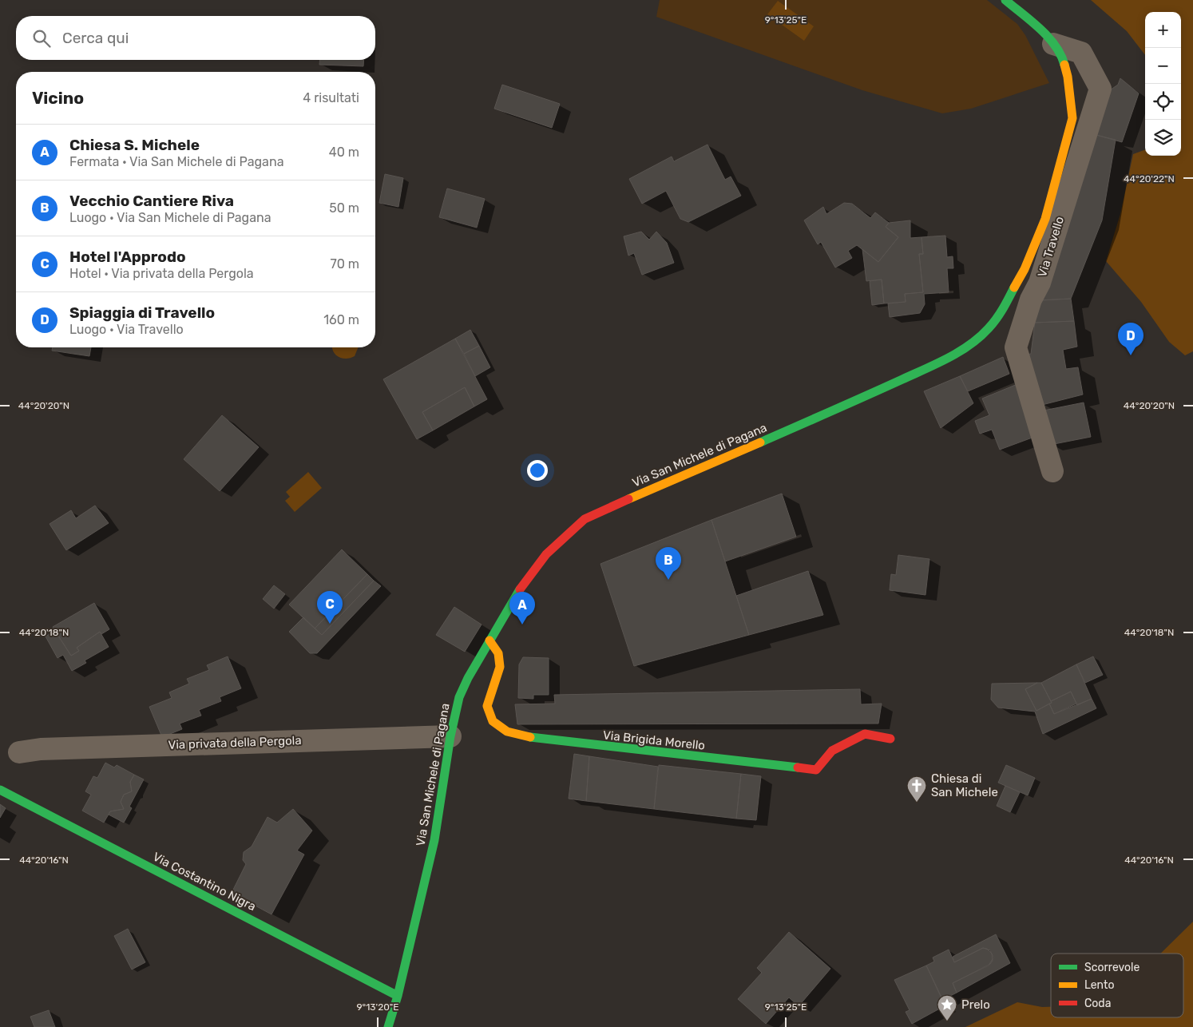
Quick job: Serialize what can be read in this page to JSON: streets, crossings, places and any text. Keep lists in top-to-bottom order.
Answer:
{
  "streets": {
    "main road": ["Via San Michele di Pagana", "Via Brigida Morello", "Via Costantino Nigra"],
    "street": ["Via Travello", "Via privata della Pergola"]
  },
  "crossings": [
    ["Via Travello", "Via San Michele di Pagana"],
    ["Via San Michele di Pagana", "Via Brigida Morello"],
    ["Via San Michele di Pagana", "Via privata della Pergola"],
    ["Via San Michele di Pagana", "Via Costantino Nigra"]
  ],
  "places": {
    "church": ["Chiesa di San Michele"],
    "place": ["Prelo"]
  },
  "legend": ["Scorrevole", "Lento", "Coda"],
  "page": {
    "map_buttons": ["+", "−"],
    "search": "Cerca qui",
    "heading": ["Vicino", "4 risultati"],
    "list": [
      {
        "mark": "A",
        "name": "Chiesa S. Michele",
        "note": "Fermata · Via San Michele di Pagana",
        "value": "40 m"
      },
      {
        "mark": "B",
        "name": "Vecchio Cantiere Riva",
        "note": "Luogo · Via San Michele di Pagana",
        "value": "50 m"
      },
      {
        "mark": "C",
        "name": "Hotel l'Approdo",
        "note": "Hotel · Via privata della Pergola",
        "value": "70 m"
      },
      {
        "mark": "D",
        "name": "Spiaggia di Travello",
        "note": "Luogo · Via Travello",
        "value": "160 m"
      }
    ],
    "pins": [
      "D",
      "B",
      "C",
      "A"
    ]
  },
  "coordinates": [
    "9°13'25\"E",
    "44°20'22\"N",
    "44°20'20\"N",
    "44°20'18\"N",
    "44°20'16\"N",
    "9°13'20\"E"
  ]
}
